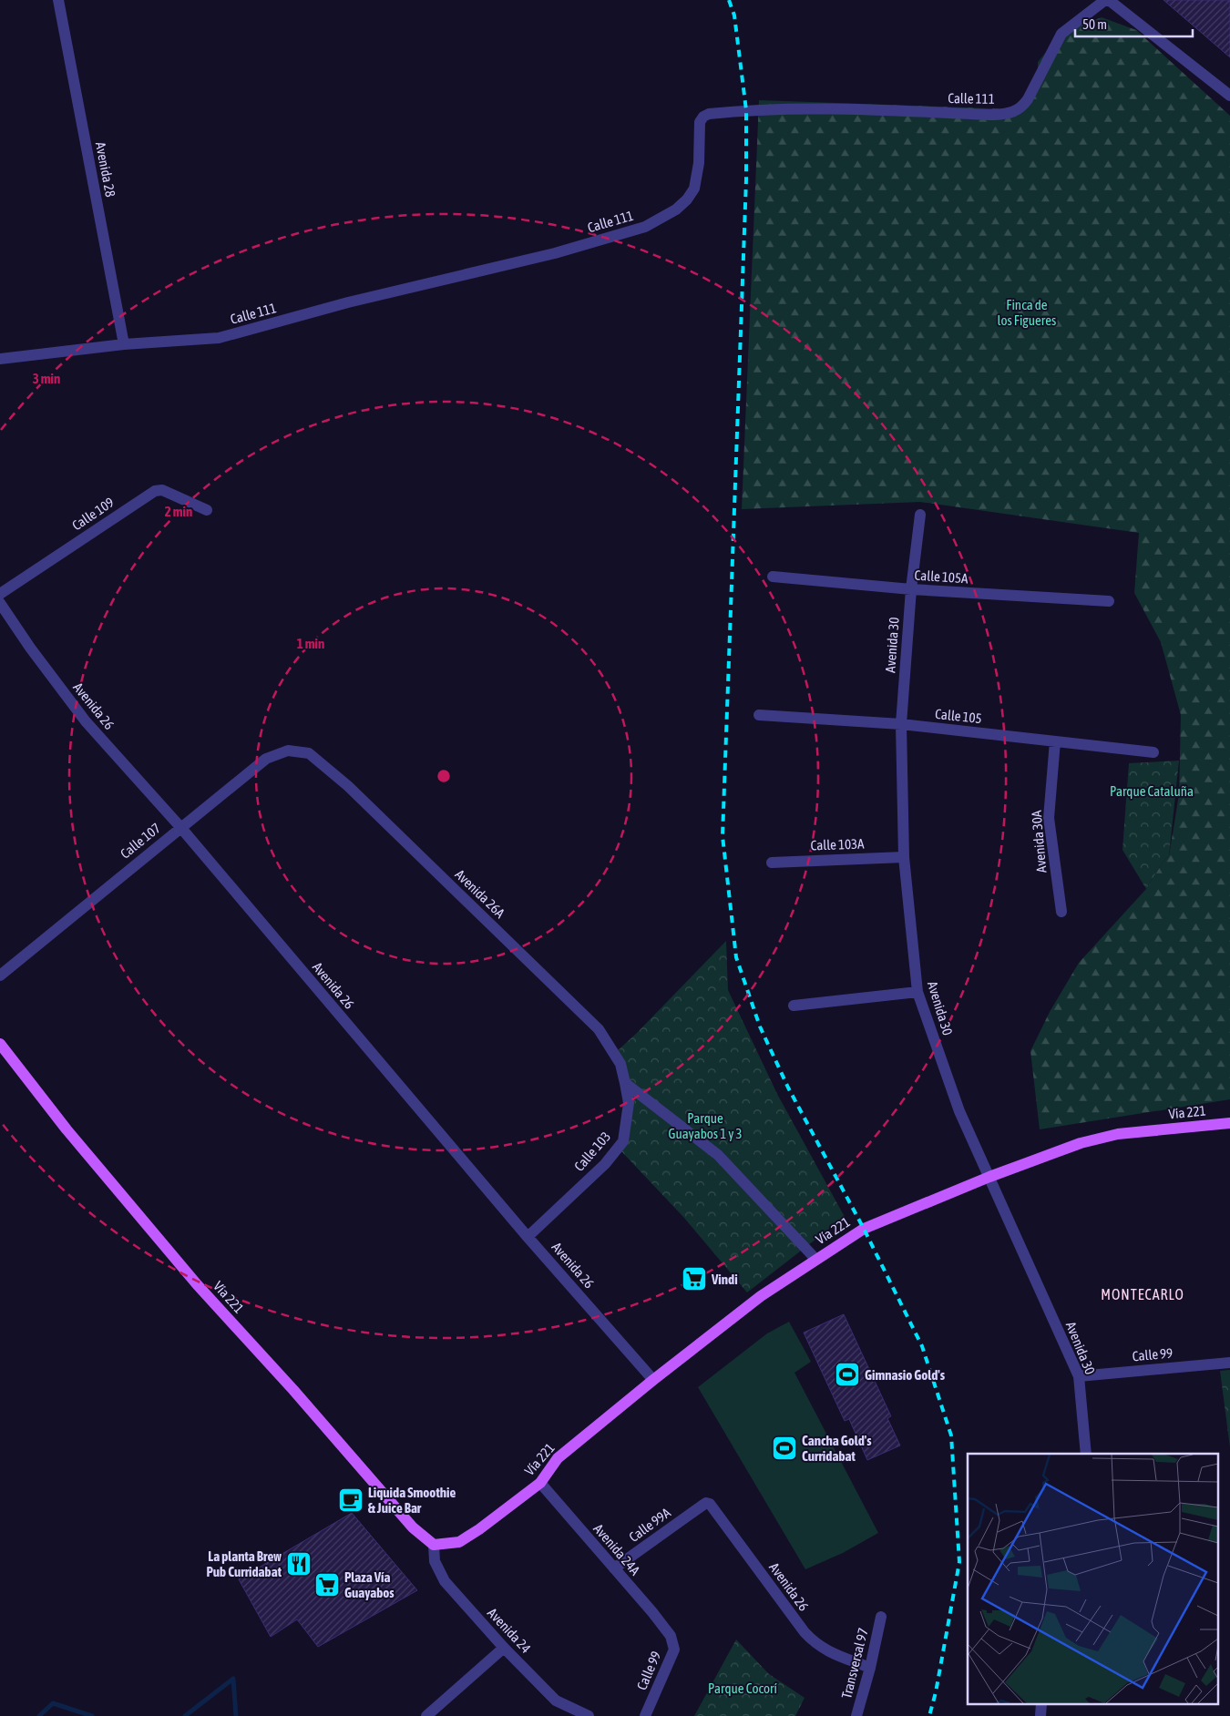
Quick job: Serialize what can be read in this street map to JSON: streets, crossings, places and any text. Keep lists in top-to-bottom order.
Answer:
{
  "streets": {
    "main road": ["Vía 221"],
    "street": [
      "Calle 111",
      "Avenida 28",
      "Calle 109",
      "Calle 105A",
      "Avenida 30",
      "Avenida 26",
      "Calle 105",
      "Calle 107",
      "Avenida 30A",
      "Calle 103A",
      "Avenida 26A",
      "Calle 103",
      "Calle 99",
      "Calle 99A",
      "Avenida 24A",
      "Avenida 24",
      "Transversal 97"
    ]
  },
  "crossings": [
    ["Calle 111", "Avenida 28"],
    ["Calle 105A", "Avenida 30"],
    ["Avenida 30", "Calle 105"],
    ["Avenida 30", "Calle 103A"],
    ["Avenida 30", "Vía 221"],
    ["Avenida 30", "Calle 99"],
    ["Avenida 26", "Calle 107"],
    ["Avenida 26", "Vía 221"],
    ["Avenida 26", "Calle 103"],
    ["Avenida 26", "Calle 99A"],
    ["Avenida 26", "Transversal 97"],
    ["Calle 105", "Avenida 30A"],
    ["Calle 107", "Avenida 26A"],
    ["Avenida 26A", "Calle 103"],
    ["Vía 221", "Avenida 24A"],
    ["Vía 221", "Avenida 24"],
    ["Calle 99", "Avenida 24A"],
    ["Calle 99A", "Avenida 24A"]
  ],
  "districts": ["MONTECARLO"],
  "parks": [
    "Finca de los Figueres",
    "Parque Cataluña",
    "Parque Guayabos 1 y 3",
    "Parque Cocorí"
  ],
  "places": {
    "supermarket": ["Vindi", "Plaza Vía Guayabos"],
    "sports": ["Gimnasio Gold's", "Cancha Gold's Curridabat"],
    "cafe": ["Liquida Smoothie & Juice Bar"],
    "restaurant": ["La planta Brew Pub Curridabat"]
  },
  "scale_bar": "50 m",
  "rings": ["3 min", "2 min", "1 min"]
}
